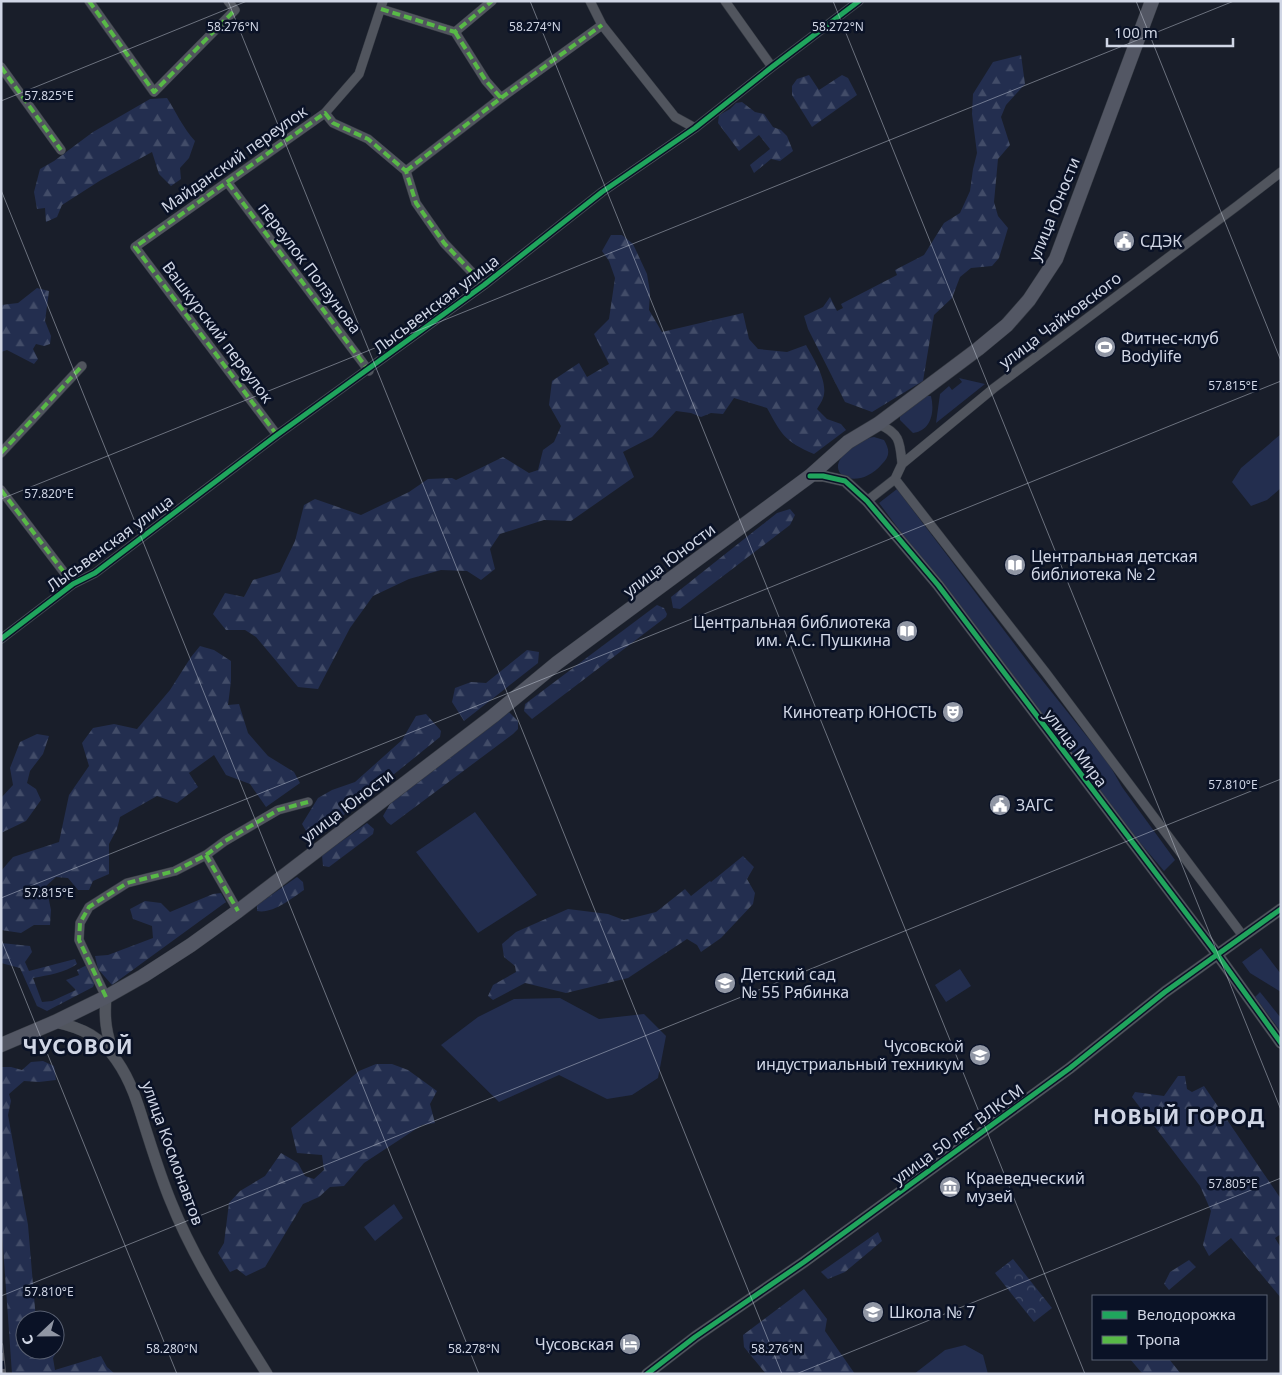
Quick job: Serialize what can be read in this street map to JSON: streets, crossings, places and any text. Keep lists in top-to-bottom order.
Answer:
{
  "streets": {
    "main road": ["улица Юности"],
    "street": [
      "Майданский переулок",
      "переулок Ползунова",
      "Лысьвенская улица",
      "улица Чайковского",
      "Вашкурский переулок",
      "улица Мира",
      "улица 50 лет ВЛКСМ",
      "улица Космонавтов"
    ]
  },
  "crossings": [
    ["Майданский переулок", "переулок Ползунова"],
    ["Майданский переулок", "Вашкурский переулок"],
    ["улица Юности", "улица Мира"],
    ["улица Юности", "улица Космонавтов"],
    ["переулок Ползунова", "Лысьвенская улица"],
    ["Лысьвенская улица", "Вашкурский переулок"],
    ["улица Чайковского", "улица Мира"],
    ["улица Мира", "улица 50 лет ВЛКСМ"]
  ],
  "districts": ["ЧУСОВОЙ", "НОВЫЙ ГОРОД"],
  "places": {
    "public building": ["СДЭК", "ЗАГС"],
    "sports": ["Фитнес-клуб Bodylife"],
    "library": ["Центральная детская библиотека № 2", "Центральная библиотека им. А.С. Пушкина"],
    "theatre": ["Кинотеатр ЮНОСТЬ"],
    "school or university": ["Детский сад № 55 Рябинка", "Чусовской индустриальный техникум", "Школа № 7"],
    "museum": ["Краеведческий музей"],
    "hotel": ["Чусовская"]
  },
  "legend": ["Велодорожка", "Тропа"],
  "scale_bar": "100 m",
  "north": "left",
  "coordinates": [
    "58.276°N",
    "58.274°N",
    "58.272°N",
    "57.825°E",
    "57.815°E",
    "57.820°E",
    "57.810°E",
    "57.805°E",
    "58.280°N",
    "58.278°N"
  ]
}
